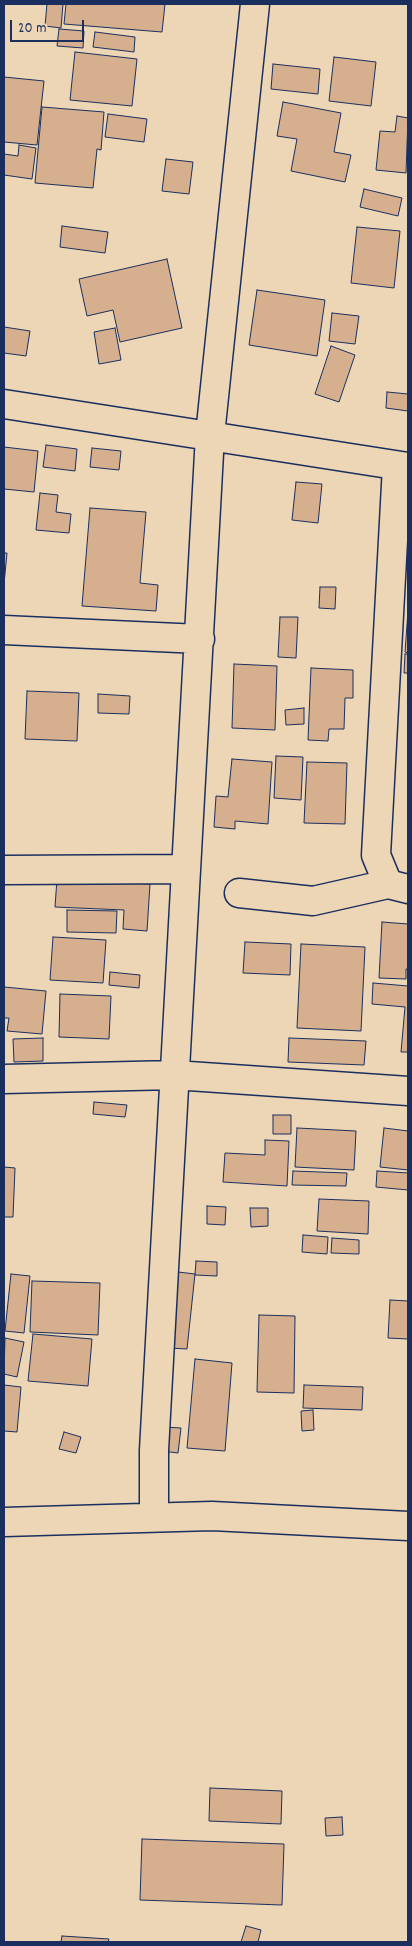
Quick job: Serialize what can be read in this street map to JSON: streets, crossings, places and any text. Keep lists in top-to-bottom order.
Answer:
{
  "scale_bar": "20 m"
}
